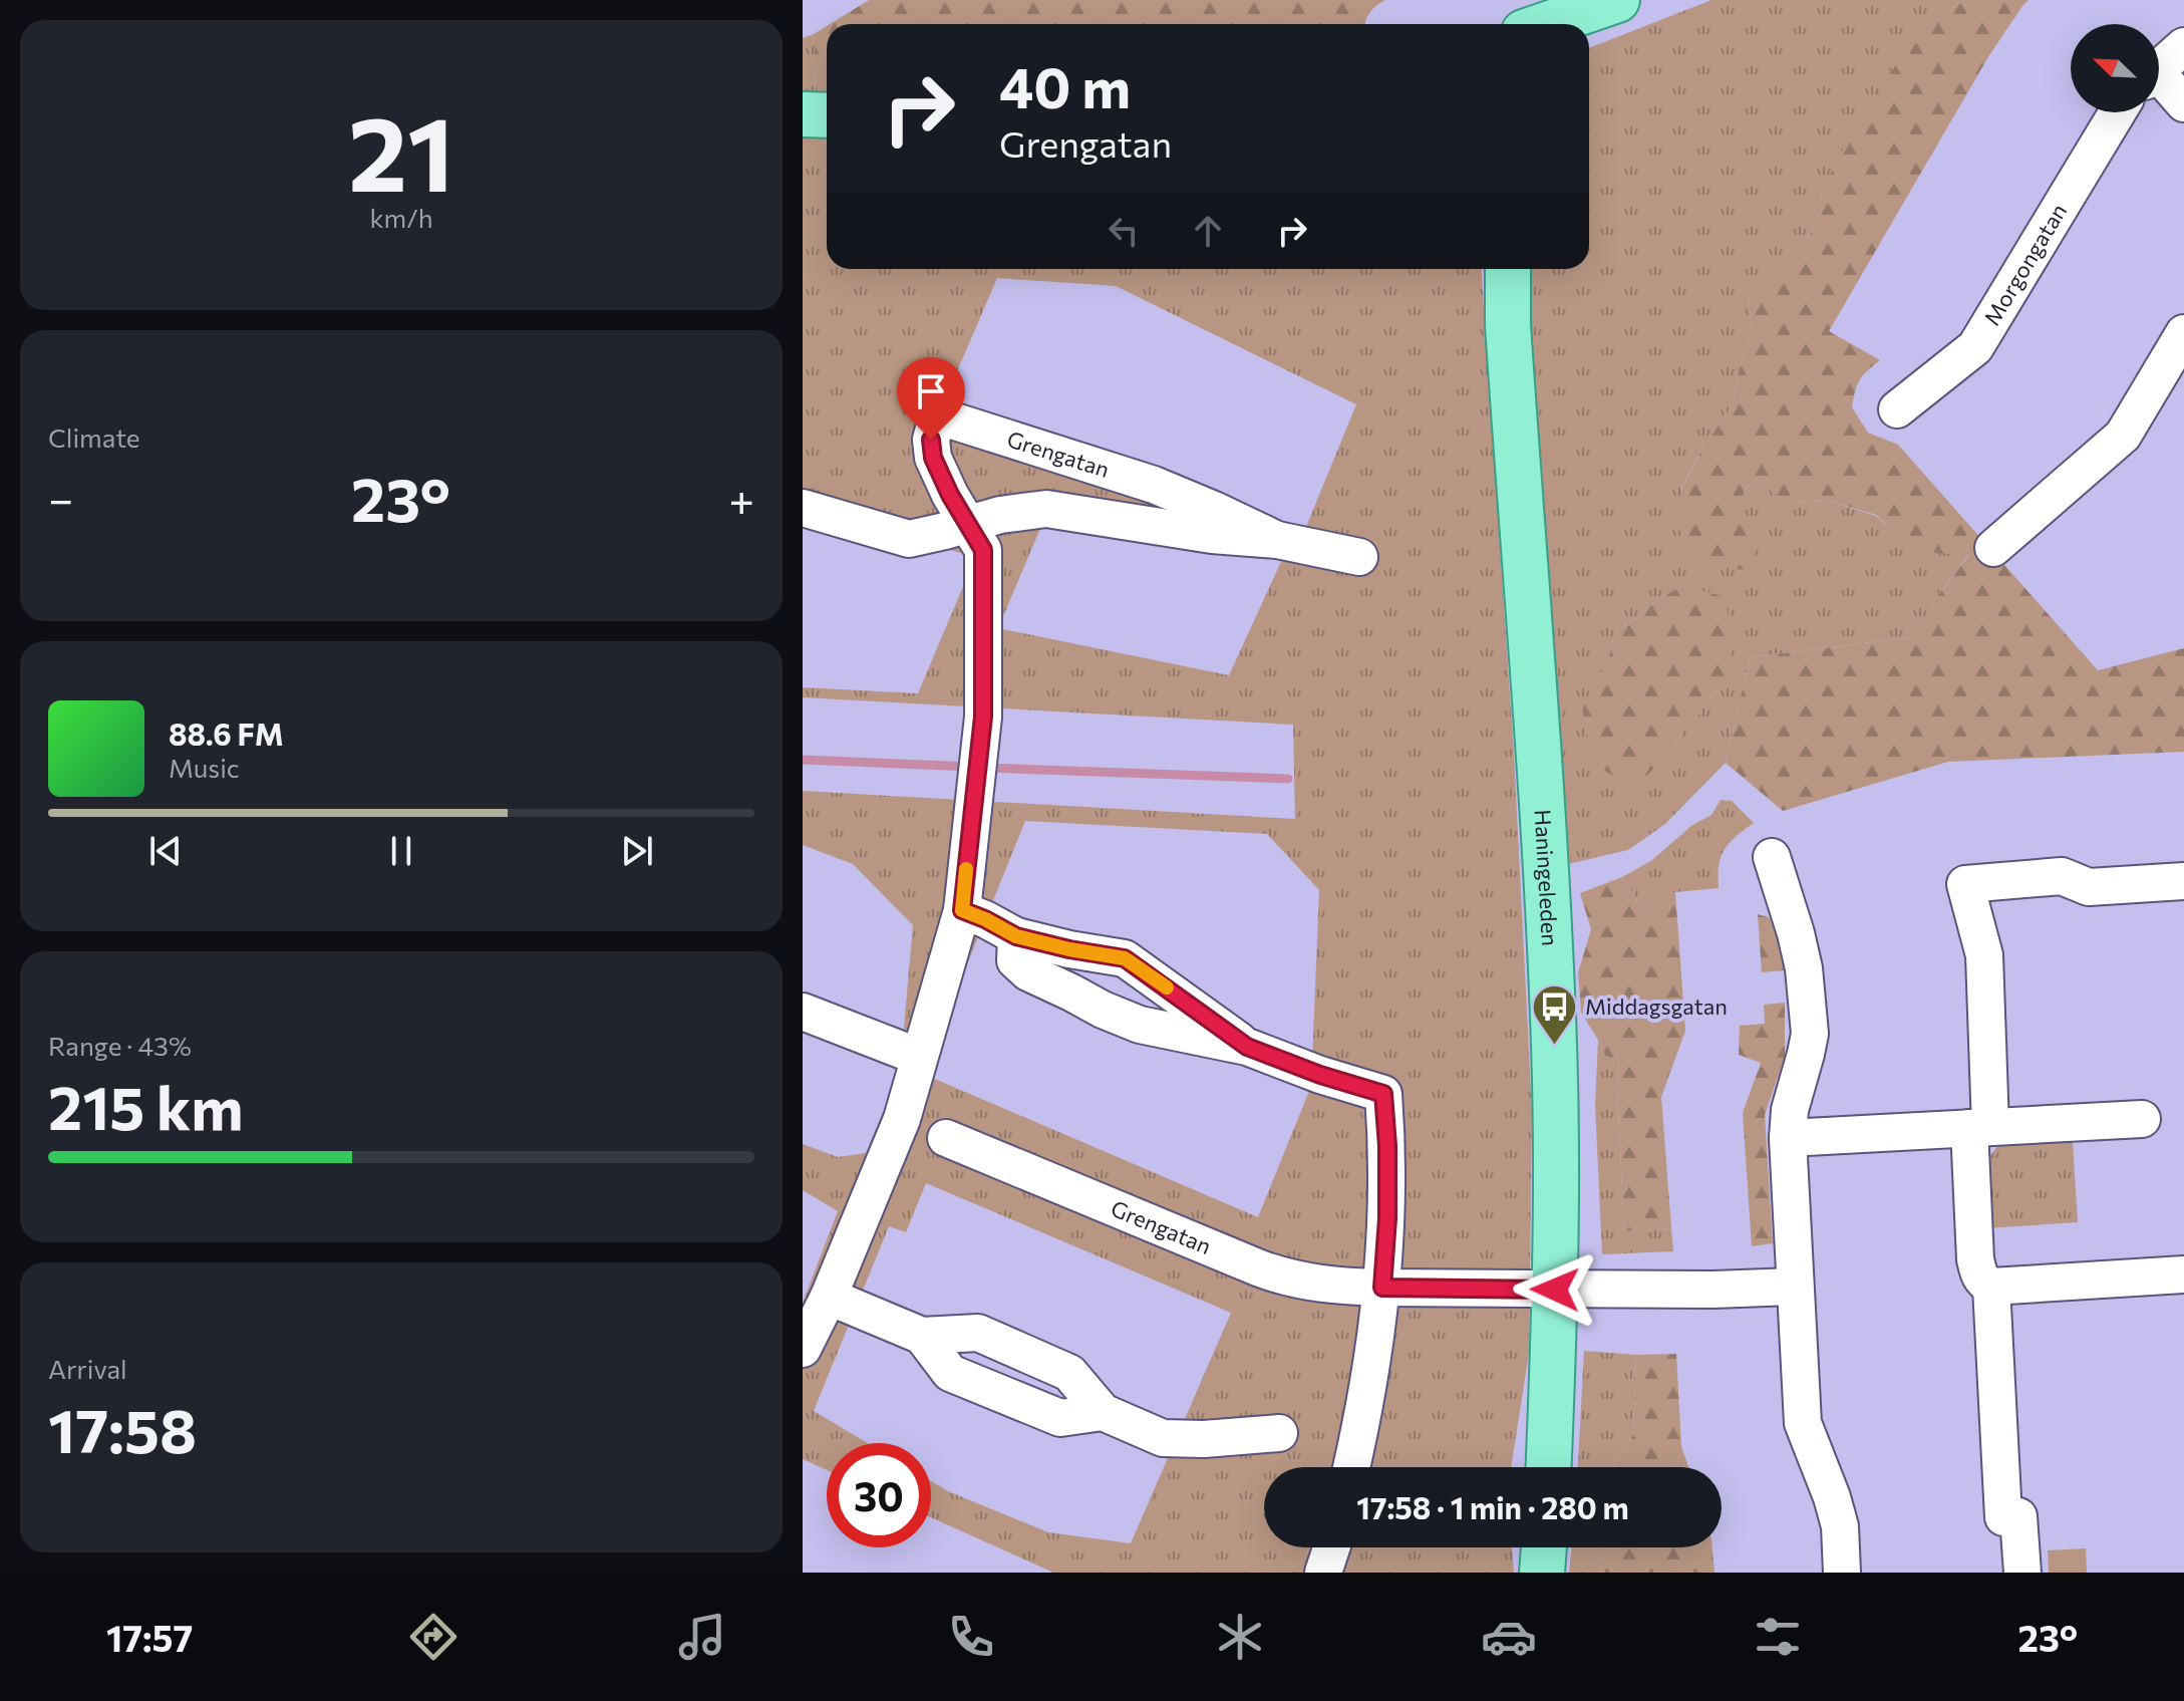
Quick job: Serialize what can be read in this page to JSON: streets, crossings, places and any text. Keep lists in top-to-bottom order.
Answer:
{
  "streets": {
    "main road": ["Haningeleden"],
    "street": ["Morgongatan", "Grengatan"]
  },
  "crossings": [
    ["Grengatan", "Haningeleden"]
  ],
  "places": {
    "bus stop": ["Middagsgatan"]
  },
  "north": "top left",
  "page": {
    "tile": [
      ["21", "km/h"],
      "Climate",
      ["Range · 43%", "215 km"],
      ["Arrival", "17:58"]
    ],
    "turn": ["40 m", "Grengatan"],
    "heat": ["−", "23°", "+"],
    "song": ["88.6 FM", "Music"],
    "limit": "30",
    "trip": "17:58 · 1 min · 280 m",
    "tabs": ["17:57", "23°"]
  }
}
